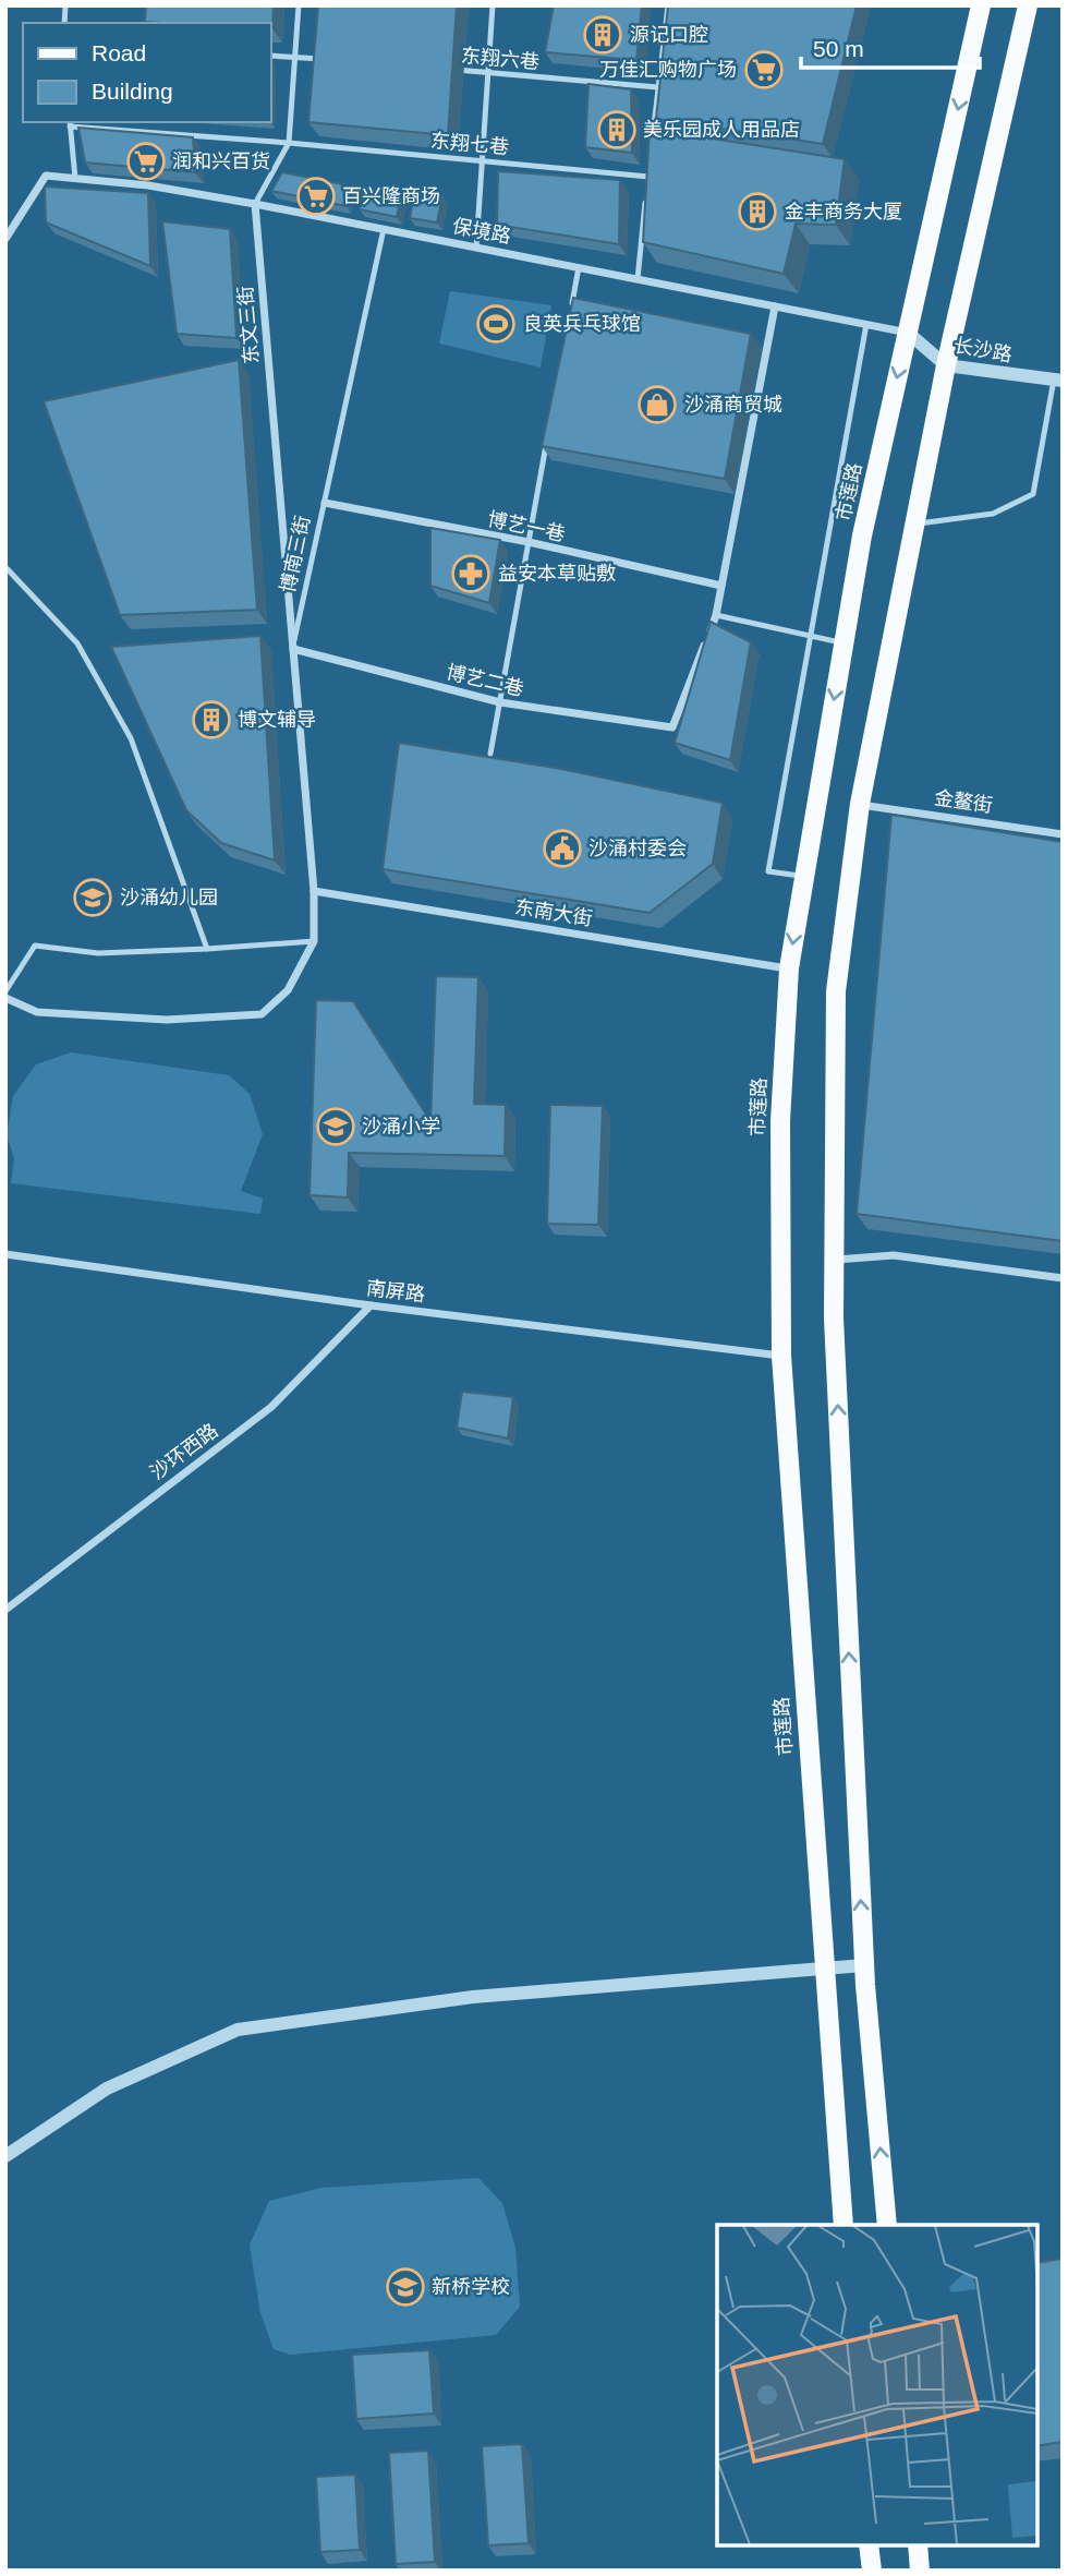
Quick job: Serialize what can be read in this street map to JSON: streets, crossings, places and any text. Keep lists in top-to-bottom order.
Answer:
{
  "streets": {
    "main road": ["市莲路"],
    "street": [
      "保境路",
      "东文三街",
      "长沙路",
      "博南三街",
      "金鳌街",
      "东南大街",
      "南屏路",
      "沙环西路"
    ],
    "lane": [
      "东翔六巷",
      "东翔七巷",
      "博艺一巷",
      "博艺二巷"
    ]
  },
  "crossings": [
    ["保境路", "东文三街"],
    ["保境路", "长沙路"],
    ["保境路", "市莲路"],
    ["保境路", "博南三街"],
    ["东文三街", "博南三街"],
    ["东文三街", "博艺二巷"],
    ["长沙路", "市莲路"],
    ["市莲路", "东南大街"],
    ["市莲路", "南屏路"],
    ["博艺一巷", "博南三街"],
    ["博南三街", "博艺二巷"],
    ["博南三街", "东南大街"],
    ["南屏路", "沙环西路"]
  ],
  "places": {
    "building": [
      "源记口腔",
      "美乐园成人用品店",
      "金丰商务大厦",
      "博文辅导"
    ],
    "supermarket": ["万佳汇购物广场", "润和兴百货", "百兴隆商场"],
    "sports": ["良英兵乓球馆"],
    "shop": ["沙涌商贸城"],
    "pharmacy": ["益安本草贴敷"],
    "public building": ["沙涌村委会"],
    "school or university": ["沙涌幼儿园", "沙涌小学", "新桥学校"]
  },
  "legend": ["Road", "Building"],
  "scale_bar": "50 m"
}
